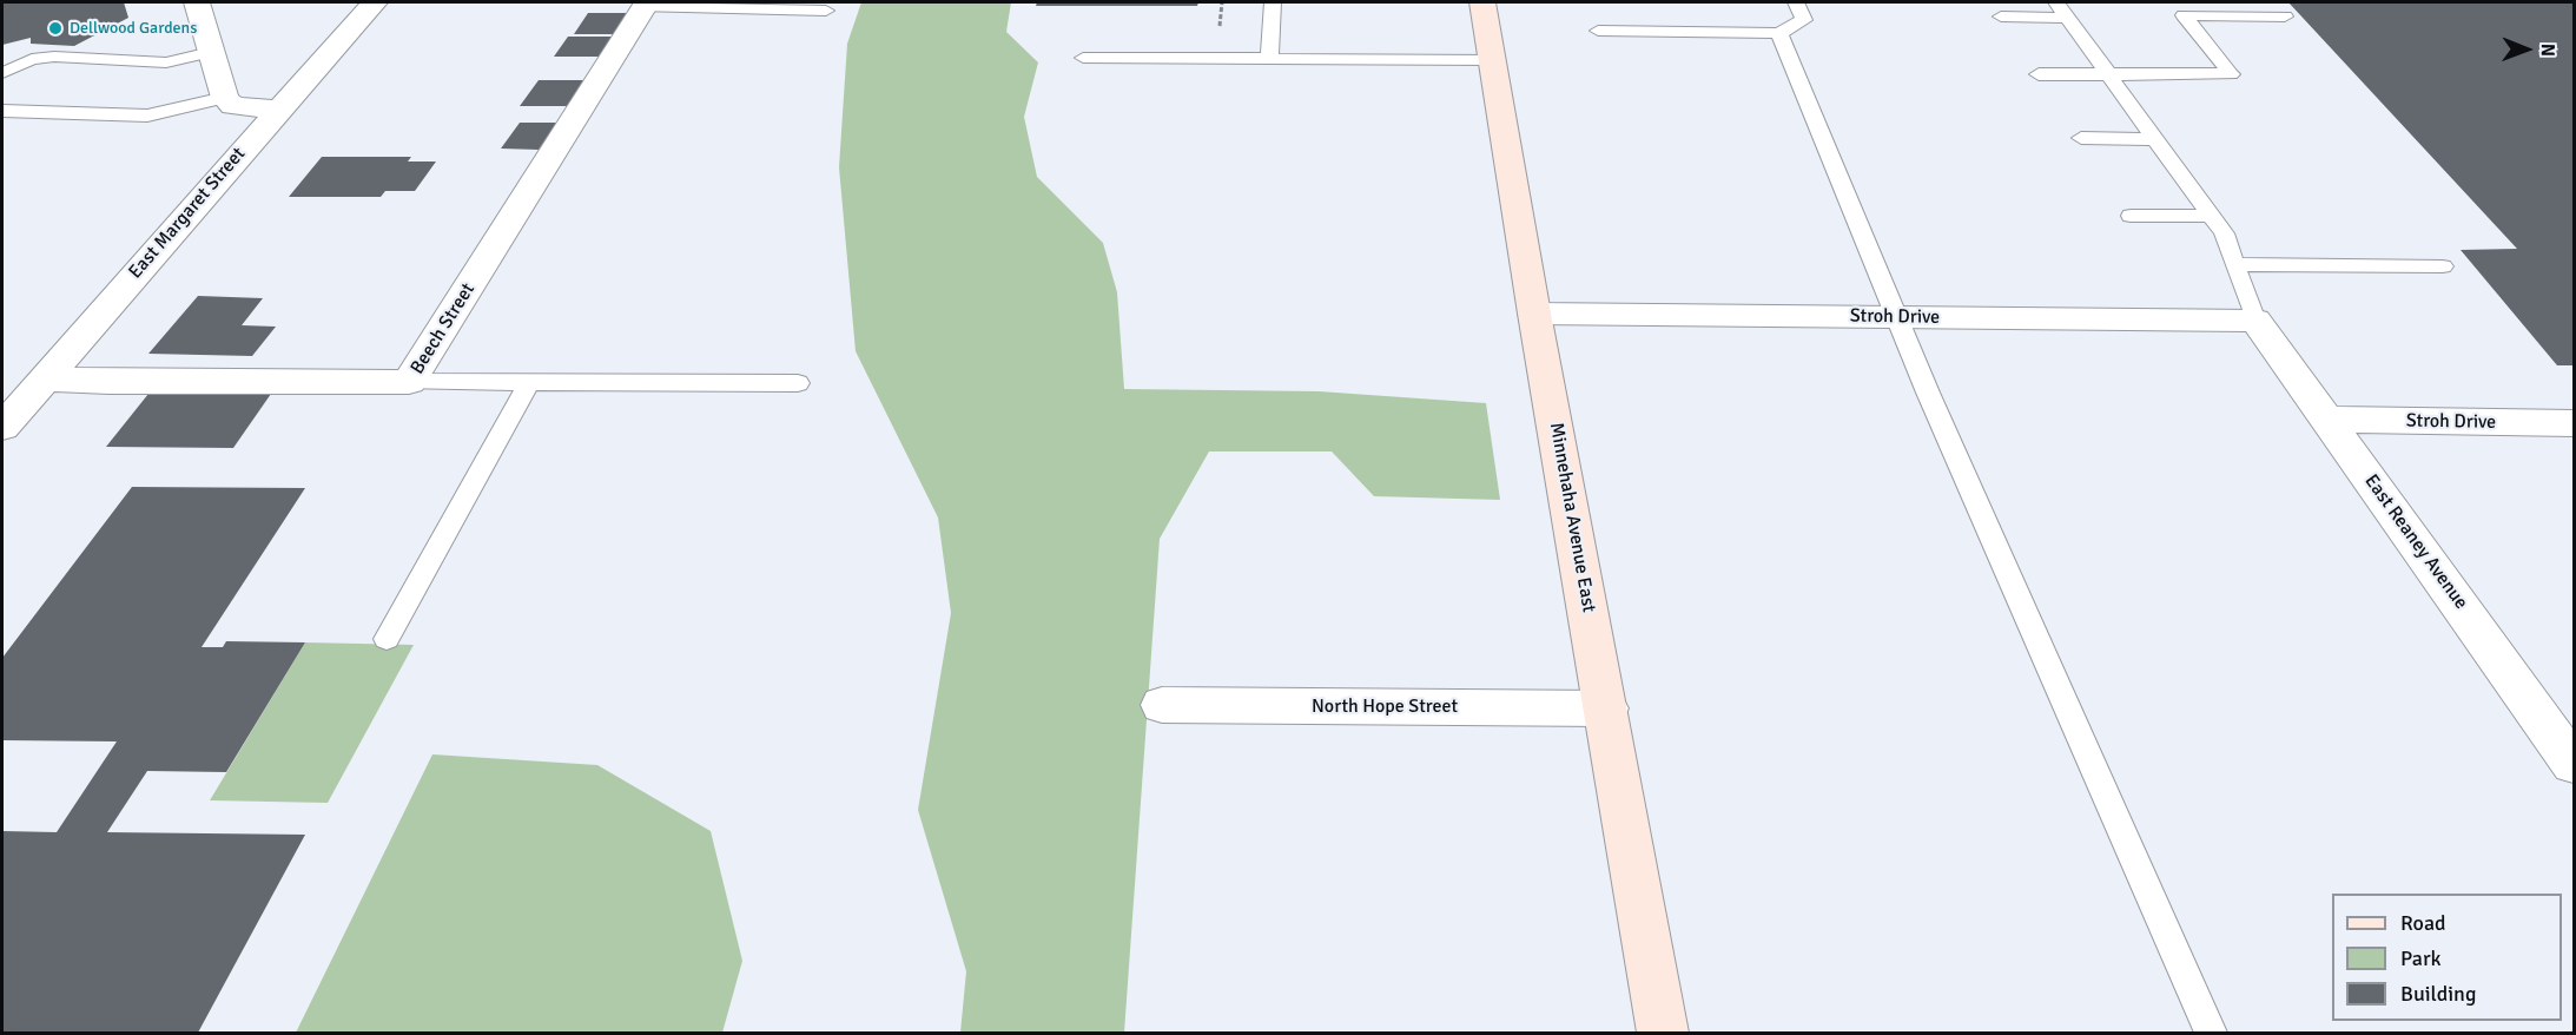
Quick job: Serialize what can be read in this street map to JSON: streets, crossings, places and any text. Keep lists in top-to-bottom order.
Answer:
{
  "streets": {
    "street": [
      "East Margaret Street",
      "Stroh Drive",
      "Beech Street",
      "Minnehaha Avenue East",
      "East Reaney Avenue",
      "North Hope Street"
    ]
  },
  "crossings": [
    ["East Margaret Street", "Beech Street"],
    ["Stroh Drive", "Minnehaha Avenue East"],
    ["Stroh Drive", "East Reaney Avenue"],
    ["Minnehaha Avenue East", "North Hope Street"]
  ],
  "places": ["Dellwood Gardens"],
  "legend": ["Road", "Park", "Building"],
  "north": "right"
}
